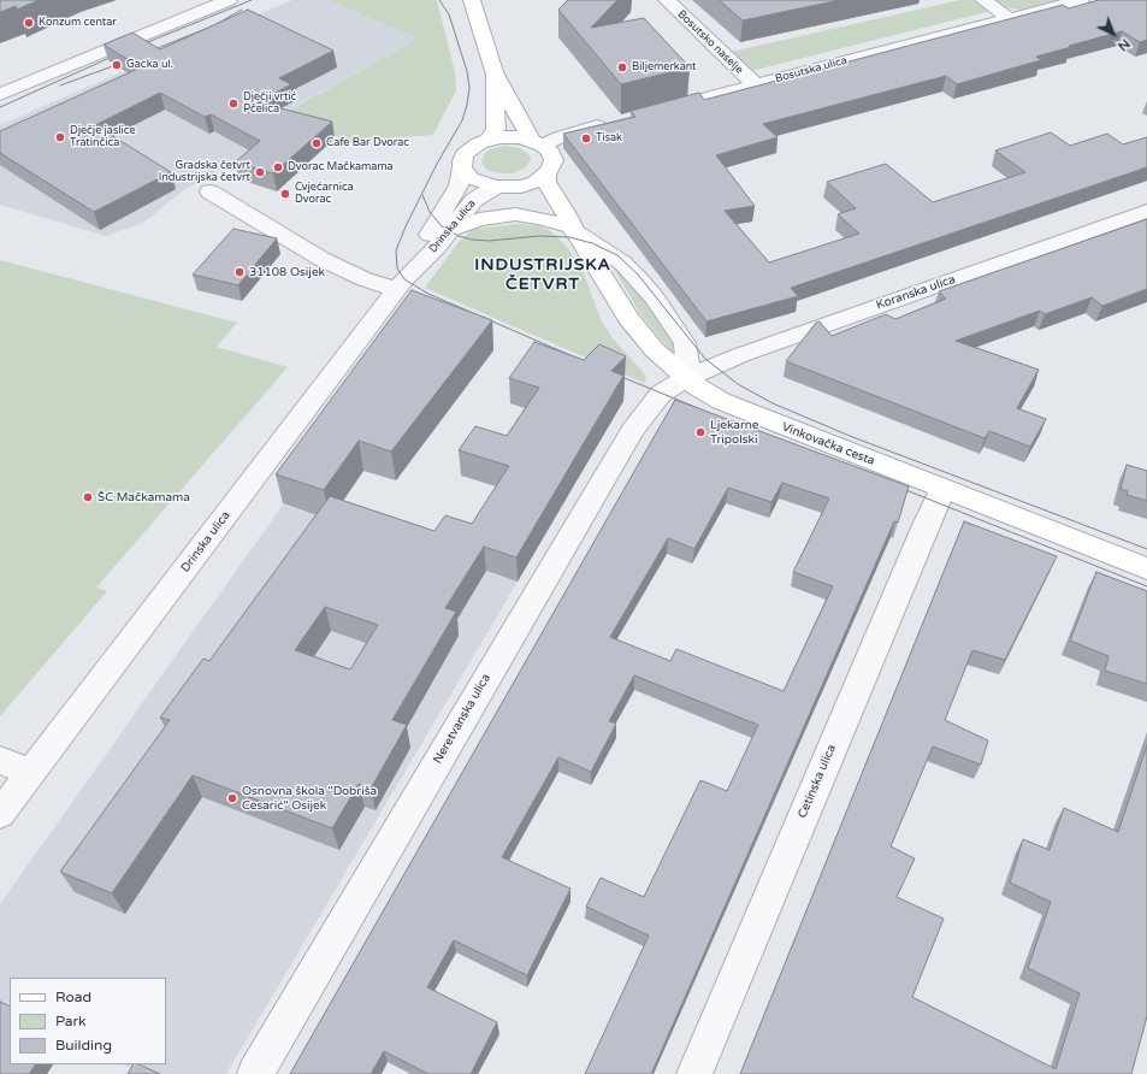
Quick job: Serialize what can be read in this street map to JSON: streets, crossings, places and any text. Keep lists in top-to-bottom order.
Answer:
{
  "streets": {
    "main road": ["Vinkovačka cesta"],
    "street": [
      "Bosutsko naselje",
      "Bosutska ulica",
      "Drinska ulica",
      "Koranska ulica",
      "Neretvanska ulica",
      "Cetinska ulica"
    ]
  },
  "crossings": [
    ["Bosutsko naselje", "Bosutska ulica"],
    ["Drinska ulica", "Vinkovačka cesta"],
    ["Koranska ulica", "Vinkovačka cesta"],
    ["Koranska ulica", "Neretvanska ulica"],
    ["Vinkovačka cesta", "Neretvanska ulica"],
    ["Vinkovačka cesta", "Cetinska ulica"]
  ],
  "districts": ["INDUSTRIJSKA ČETVRT"],
  "places": [
    "Konzum centar",
    "Gacka ul.",
    "Biljemerkant",
    "Dječji vrtić Pčelica",
    "Dječje jaslice Tratinčica",
    "Tisak",
    "Cafe Bar Dvorac",
    "Dvorac Mačkamama",
    "Gradska četvrt Industrijska četvrt",
    "Cvjećarnica Dvorac",
    "31108 Osijek",
    "Ljekarne Tripolski",
    "ŠC Mačkamama",
    "Osnovna škola \"Dobriša Cesarić\" Osijek"
  ],
  "legend": ["Road", "Park", "Building"],
  "north": "bottom right"
}
